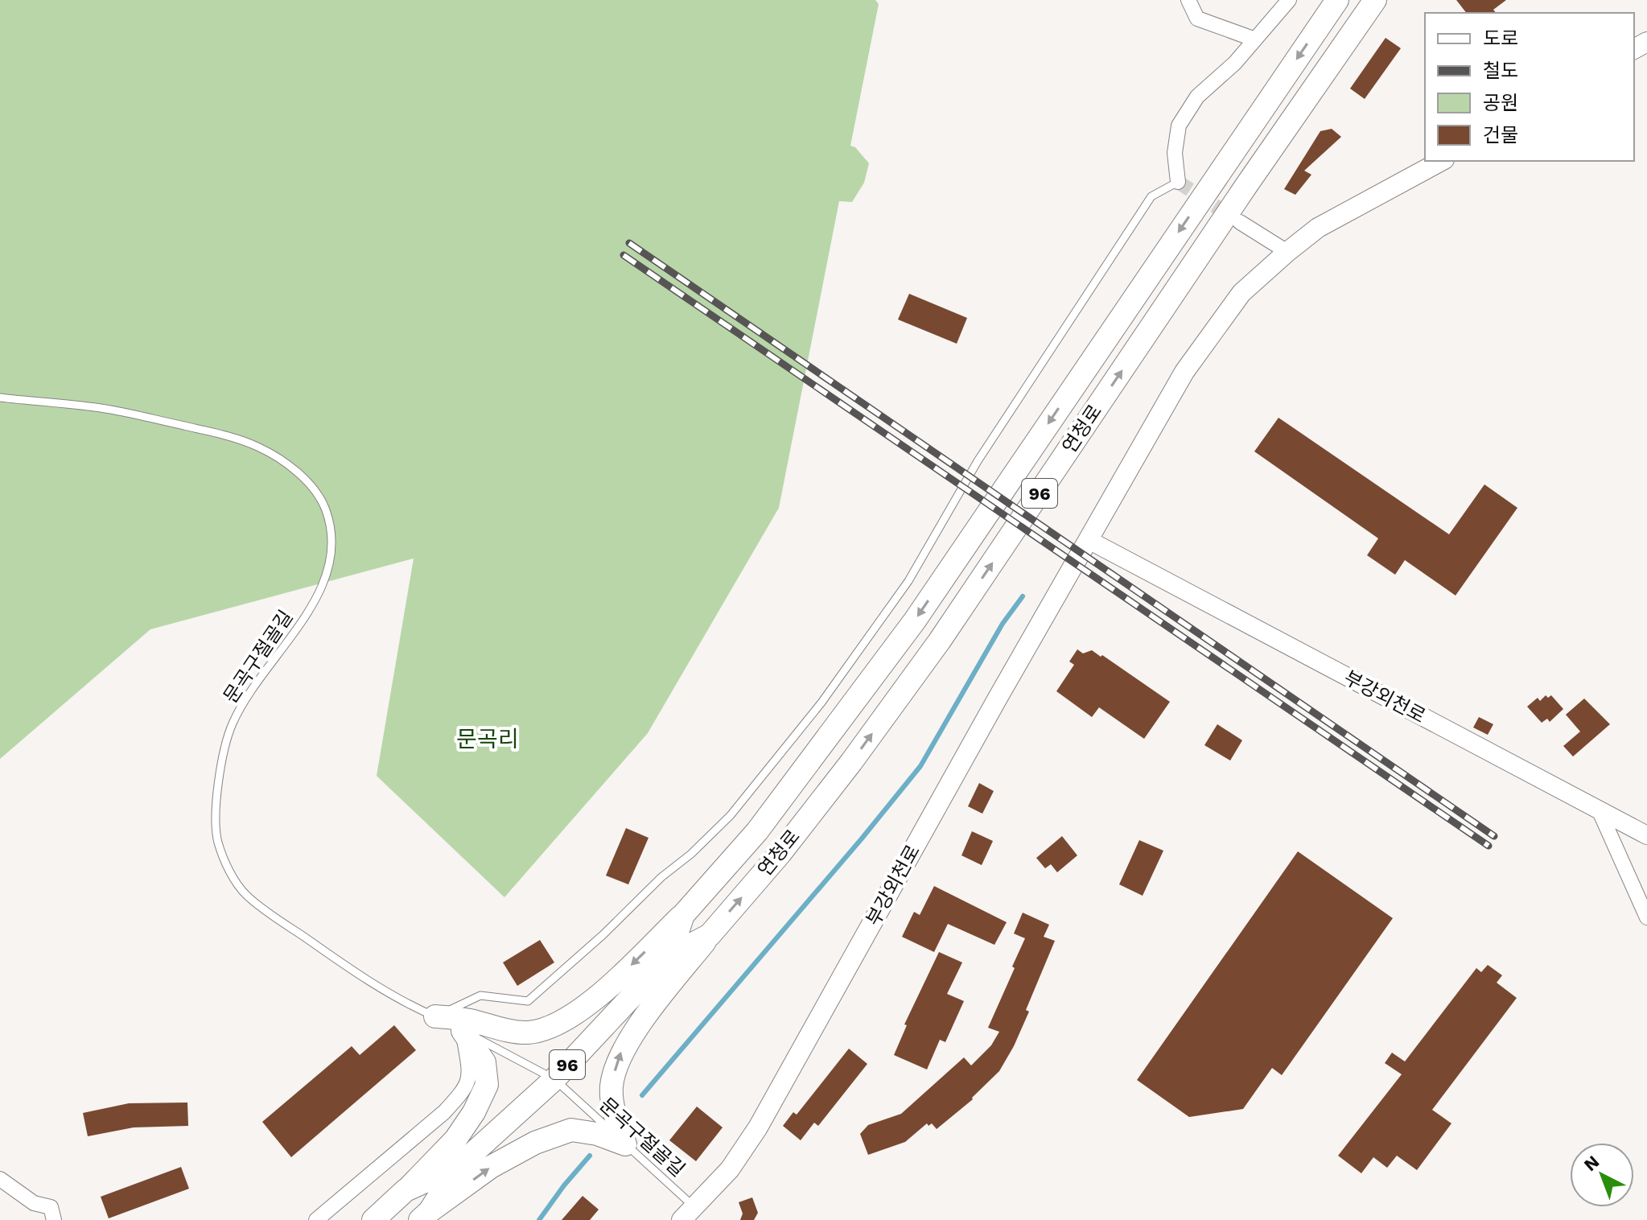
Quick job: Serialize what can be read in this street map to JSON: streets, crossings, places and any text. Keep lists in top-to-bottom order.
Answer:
{
  "streets": {
    "main road": ["연청로", "96", "부강외천로"],
    "lane": ["문곡구절골길"]
  },
  "crossings": [
    ["연청로", "문곡구절골길"],
    ["문곡구절골길", "부강외천로"]
  ],
  "districts": ["문곡리"],
  "legend": [
    "도로",
    "철도",
    "공원",
    "건물"
  ],
  "north": "top left"
}
